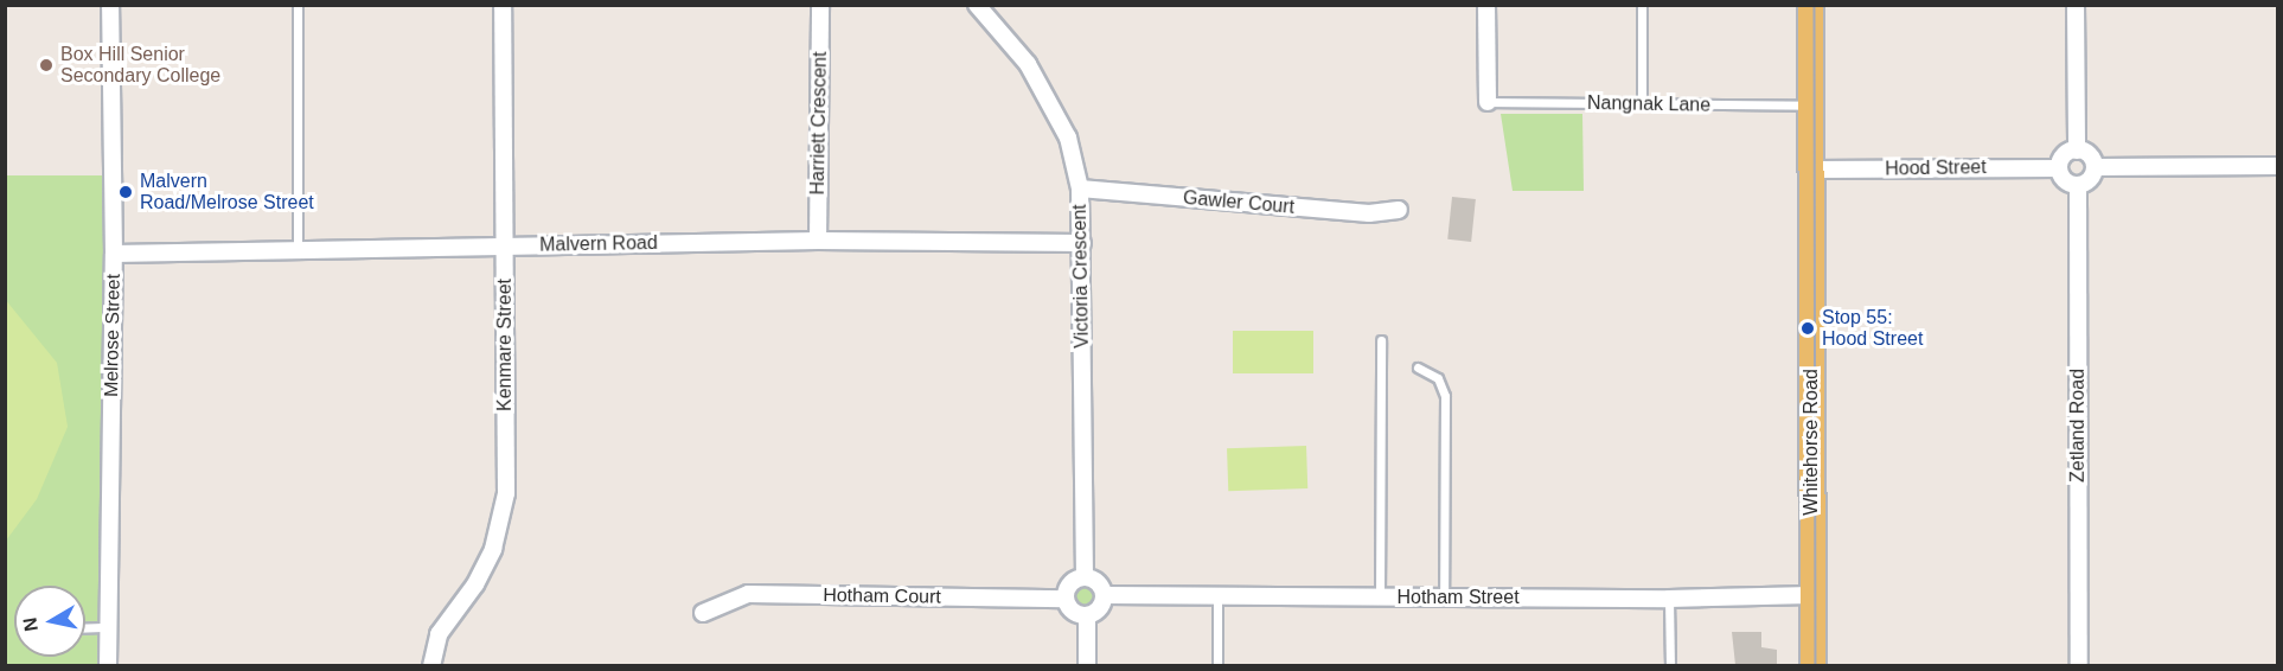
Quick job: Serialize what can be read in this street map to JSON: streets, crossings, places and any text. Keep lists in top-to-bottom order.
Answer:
{
  "streets": {
    "main road": ["Whitehorse Road"],
    "street": [
      "Harriett Crescent",
      "Hood Street",
      "Gawler Court",
      "Malvern Road",
      "Victoria Crescent",
      "Melrose Street",
      "Kenmare Street",
      "Zetland Road",
      "Hotham Court",
      "Hotham Street"
    ],
    "lane": ["Nangnak Lane"]
  },
  "crossings": [
    ["Nangnak Lane", "Whitehorse Road"],
    ["Harriett Crescent", "Malvern Road"],
    ["Hood Street", "Zetland Road"],
    ["Hood Street", "Whitehorse Road"],
    ["Gawler Court", "Victoria Crescent"],
    ["Malvern Road", "Victoria Crescent"],
    ["Malvern Road", "Melrose Street"],
    ["Malvern Road", "Kenmare Street"],
    ["Victoria Crescent", "Hotham Court"],
    ["Victoria Crescent", "Hotham Street"],
    ["Whitehorse Road", "Hotham Street"],
    ["Hotham Court", "Hotham Street"]
  ],
  "places": ["Box Hill Senior Secondary College", "Malvern Road/Melrose Street", "Stop 55: Hood Street"],
  "north": "left"
}
